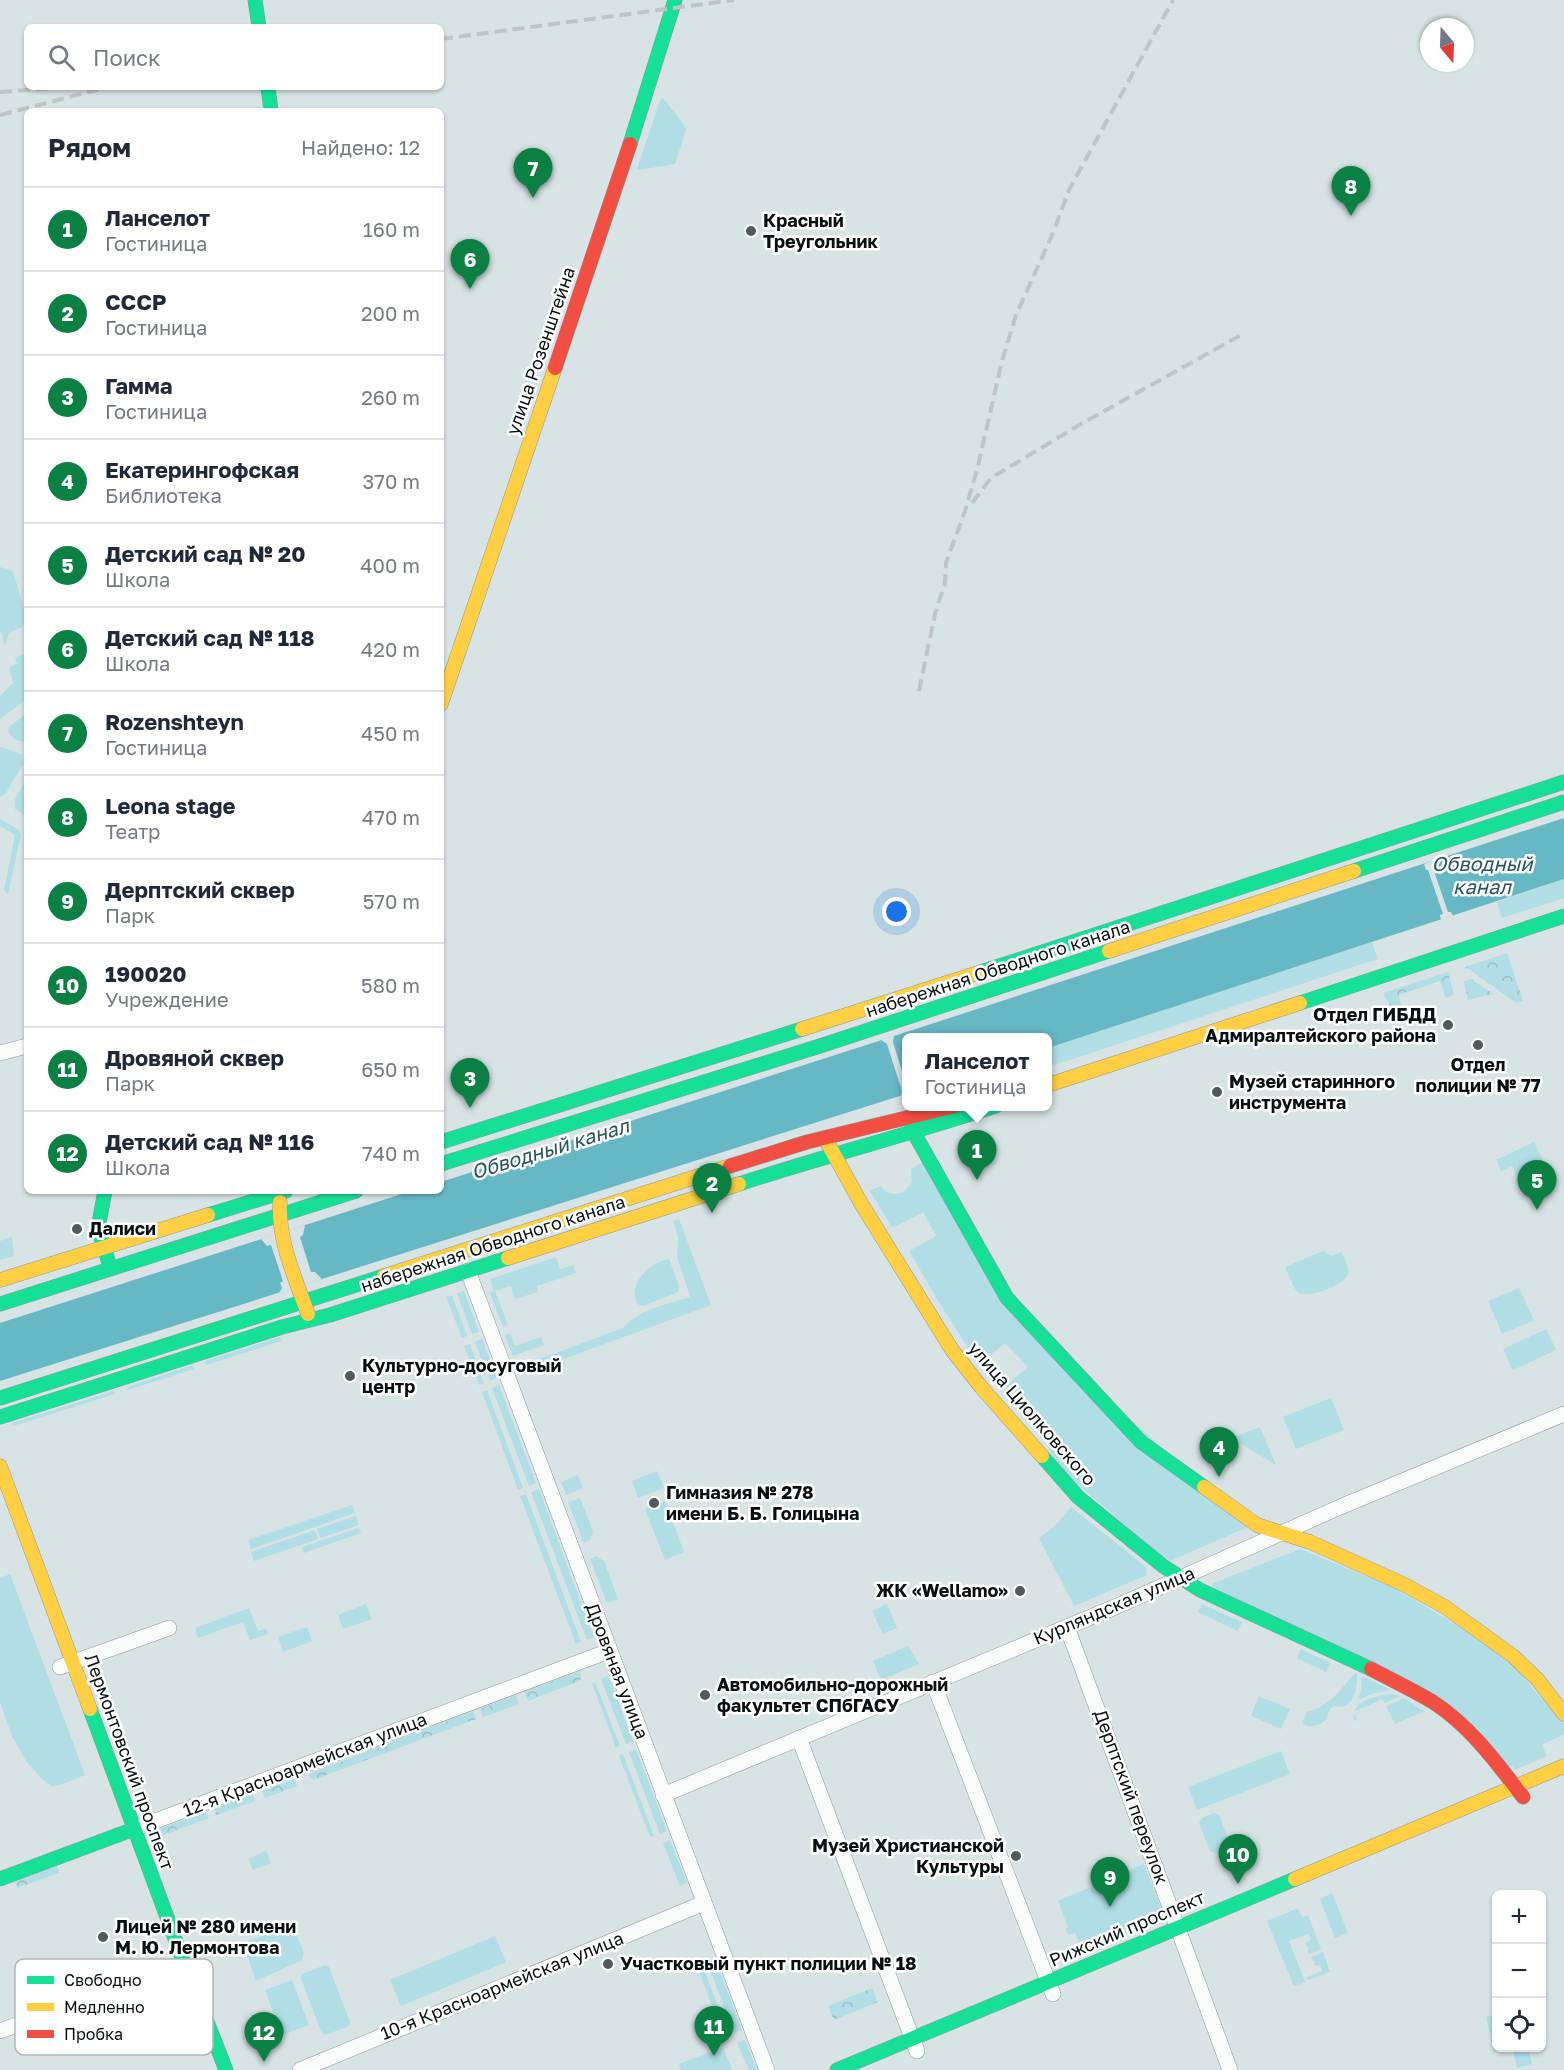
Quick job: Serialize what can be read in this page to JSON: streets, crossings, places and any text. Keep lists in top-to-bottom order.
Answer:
{
  "streets": {
    "main road": [
      "улица Розенштейна",
      "набережная Обводного канала",
      "улица Циолковского",
      "Лермонтовский проспект",
      "12-я Красноармейская улица",
      "Рижский проспект"
    ],
    "street": [
      "Курляндская улица",
      "Дровяная улица",
      "Дерптский переулок",
      "10-я Красноармейская улица"
    ]
  },
  "crossings": [
    ["набережная Обводного канала", "улица Циолковского"],
    ["набережная Обводного канала", "Дровяная улица"],
    ["улица Циолковского", "Курляндская улица"],
    ["улица Циолковского", "Рижский проспект"],
    ["Курляндская улица", "Дровяная улица"],
    ["Курляндская улица", "Дерптский переулок"],
    ["Дровяная улица", "12-я Красноармейская улица"],
    ["Дровяная улица", "10-я Красноармейская улица"],
    ["Лермонтовский проспект", "12-я Красноармейская улица"],
    ["Дерптский переулок", "Рижский проспект"]
  ],
  "water": ["Обводный канал"],
  "places": [
    "Красный Треугольник",
    "Отдел ГИБДД Адмиралтейского района",
    "Отдел полиции № 77",
    "Музей старинного инструмента",
    "Далиси",
    "Культурно-досуговый центр",
    "Гимназия № 278 имени Б. Б. Голицына",
    "ЖК «Wellamo»",
    "Автомобильно-дорожный факультет СПбГАСУ",
    "Музей Христианской Культуры",
    "Лицей № 280 имени М. Ю. Лермонтова",
    "Участковый пункт полиции № 18"
  ],
  "legend": ["Свободно", "Медленно", "Пробка"],
  "north": "bottom",
  "page": {
    "search": "Поиск",
    "heading": ["Рядом", "Найдено: 12"],
    "pins": [
      "7",
      "8",
      "6",
      "3",
      "1",
      "5",
      "2",
      "4",
      "10",
      "9",
      "11",
      "12"
    ],
    "list": [
      {
        "mark": "1",
        "name": "Ланселот",
        "note": "Гостиница",
        "value": "160 m"
      },
      {
        "mark": "2",
        "name": "СССР",
        "note": "Гостиница",
        "value": "200 m"
      },
      {
        "mark": "3",
        "name": "Гамма",
        "note": "Гостиница",
        "value": "260 m"
      },
      {
        "mark": "4",
        "name": "Екатерингофская",
        "note": "Библиотека",
        "value": "370 m"
      },
      {
        "mark": "5",
        "name": "Детский сад № 20",
        "note": "Школа",
        "value": "400 m"
      },
      {
        "mark": "6",
        "name": "Детский сад № 118",
        "note": "Школа",
        "value": "420 m"
      },
      {
        "mark": "7",
        "name": "Rozenshteyn",
        "note": "Гостиница",
        "value": "450 m"
      },
      {
        "mark": "8",
        "name": "Leona stage",
        "note": "Театр",
        "value": "470 m"
      },
      {
        "mark": "9",
        "name": "Дерптский сквер",
        "note": "Парк",
        "value": "570 m"
      },
      {
        "mark": "10",
        "name": "190020",
        "note": "Учреждение",
        "value": "580 m"
      },
      {
        "mark": "11",
        "name": "Дровяной сквер",
        "note": "Парк",
        "value": "650 m"
      },
      {
        "mark": "12",
        "name": "Детский сад № 116",
        "note": "Школа",
        "value": "740 m"
      }
    ],
    "popup": ["Ланселот", "Гостиница"],
    "map_buttons": ["+", "−"]
  }
}
